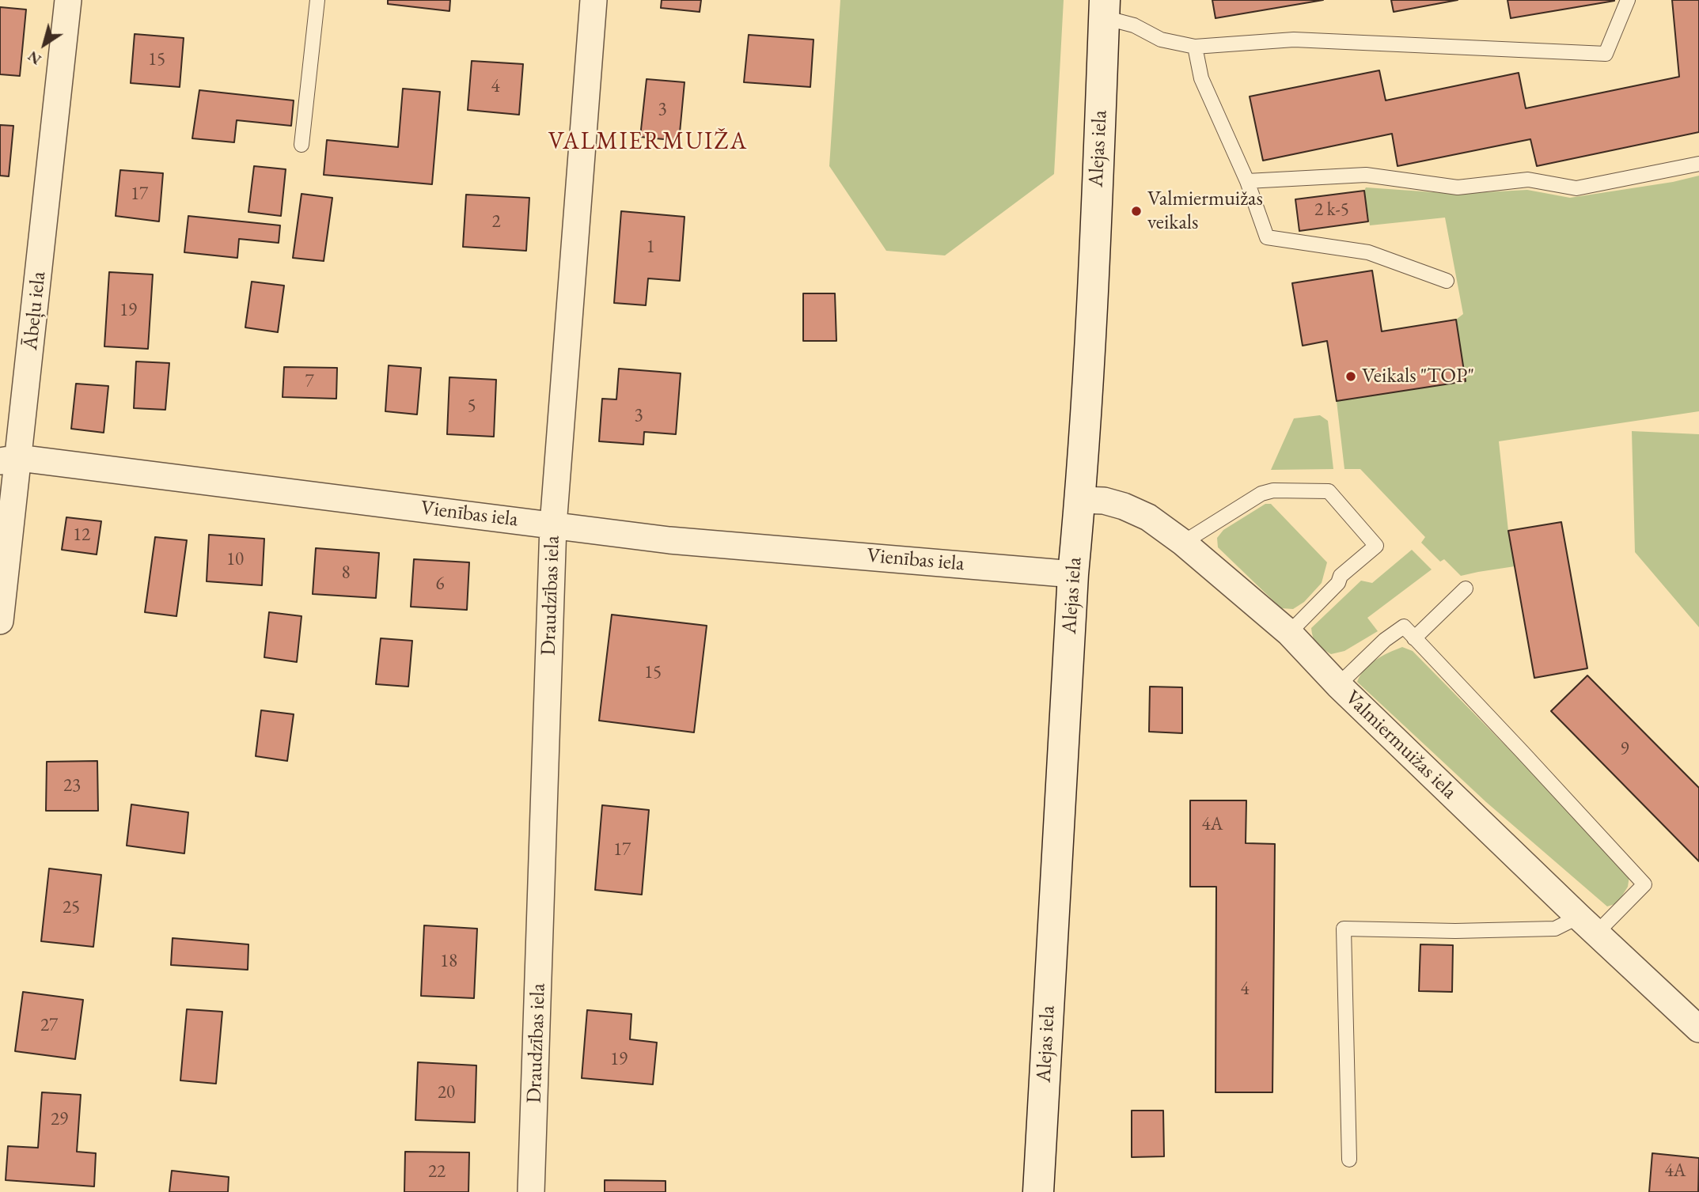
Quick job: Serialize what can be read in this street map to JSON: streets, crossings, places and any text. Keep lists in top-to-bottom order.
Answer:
{
  "streets": {
    "main road": ["Alejas iela"],
    "street": [
      "Ābeļu iela",
      "Vienības iela",
      "Draudzības iela",
      "Valmiermuižas iela"
    ]
  },
  "crossings": [
    ["Alejas iela", "Vienības iela"],
    ["Alejas iela", "Valmiermuižas iela"],
    ["Ābeļu iela", "Vienības iela"],
    ["Vienības iela", "Draudzības iela"]
  ],
  "districts": ["VALMIERMUIŽA"],
  "places": ["Valmiermuižas veikals", "Veikals \"TOP\""],
  "house_numbers": [
    "15",
    "4",
    "3",
    "17",
    "2 k-5",
    "2",
    "1",
    "19",
    "7",
    "5",
    "3",
    "12",
    "10",
    "8",
    "6",
    "15",
    "9",
    "23",
    "4A",
    "17",
    "25",
    "18",
    "4",
    "27",
    "19",
    "20",
    "29",
    "4A",
    "22"
  ],
  "north": "bottom left"
}
